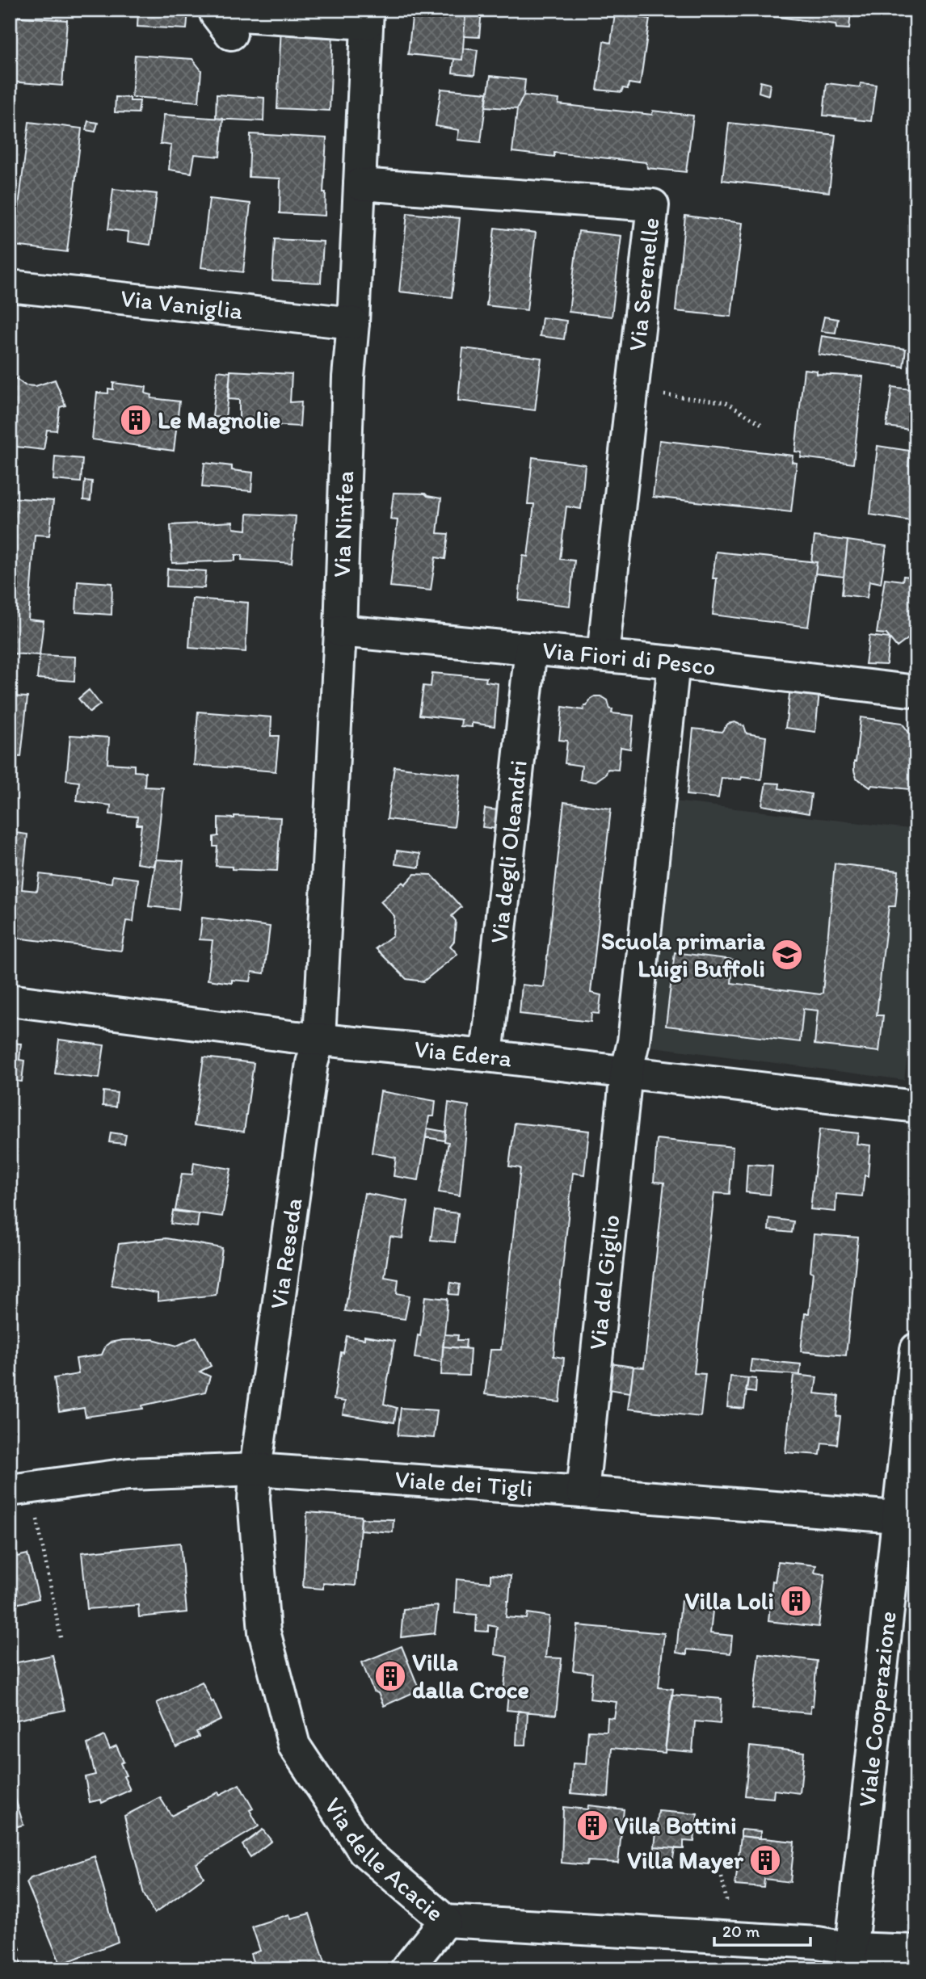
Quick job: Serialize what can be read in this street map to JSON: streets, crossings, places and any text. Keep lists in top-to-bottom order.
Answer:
{
  "streets": {
    "street": [
      "Via Serenelle",
      "Via Vaniglia",
      "Via Ninfea",
      "Via Fiori di Pesco",
      "Via degli Oleandri",
      "Via Edera",
      "Via Reseda",
      "Via del Giglio",
      "Viale dei Tigli",
      "Viale Cooperazione",
      "Via delle Acacie"
    ]
  },
  "crossings": [
    ["Via Serenelle", "Via Ninfea"],
    ["Via Serenelle", "Via Fiori di Pesco"],
    ["Via Vaniglia", "Via Ninfea"],
    ["Via Ninfea", "Via Fiori di Pesco"],
    ["Via Ninfea", "Via Edera"],
    ["Via Ninfea", "Via Reseda"],
    ["Via Fiori di Pesco", "Via degli Oleandri"],
    ["Via Fiori di Pesco", "Via del Giglio"],
    ["Via degli Oleandri", "Via Edera"],
    ["Via Edera", "Via Reseda"],
    ["Via Edera", "Via del Giglio"],
    ["Via Reseda", "Viale dei Tigli"],
    ["Via Reseda", "Via delle Acacie"],
    ["Via del Giglio", "Viale dei Tigli"],
    ["Viale dei Tigli", "Viale Cooperazione"],
    ["Viale dei Tigli", "Via delle Acacie"],
    ["Viale Cooperazione", "Via delle Acacie"]
  ],
  "places": {
    "building": [
      "Le Magnolie",
      "Villa Loli",
      "Villa dalla Croce",
      "Villa Bottini",
      "Villa Mayer"
    ],
    "school or university": ["Scuola primaria Luigi Buffoli"]
  },
  "scale_bar": "20 m"
}
